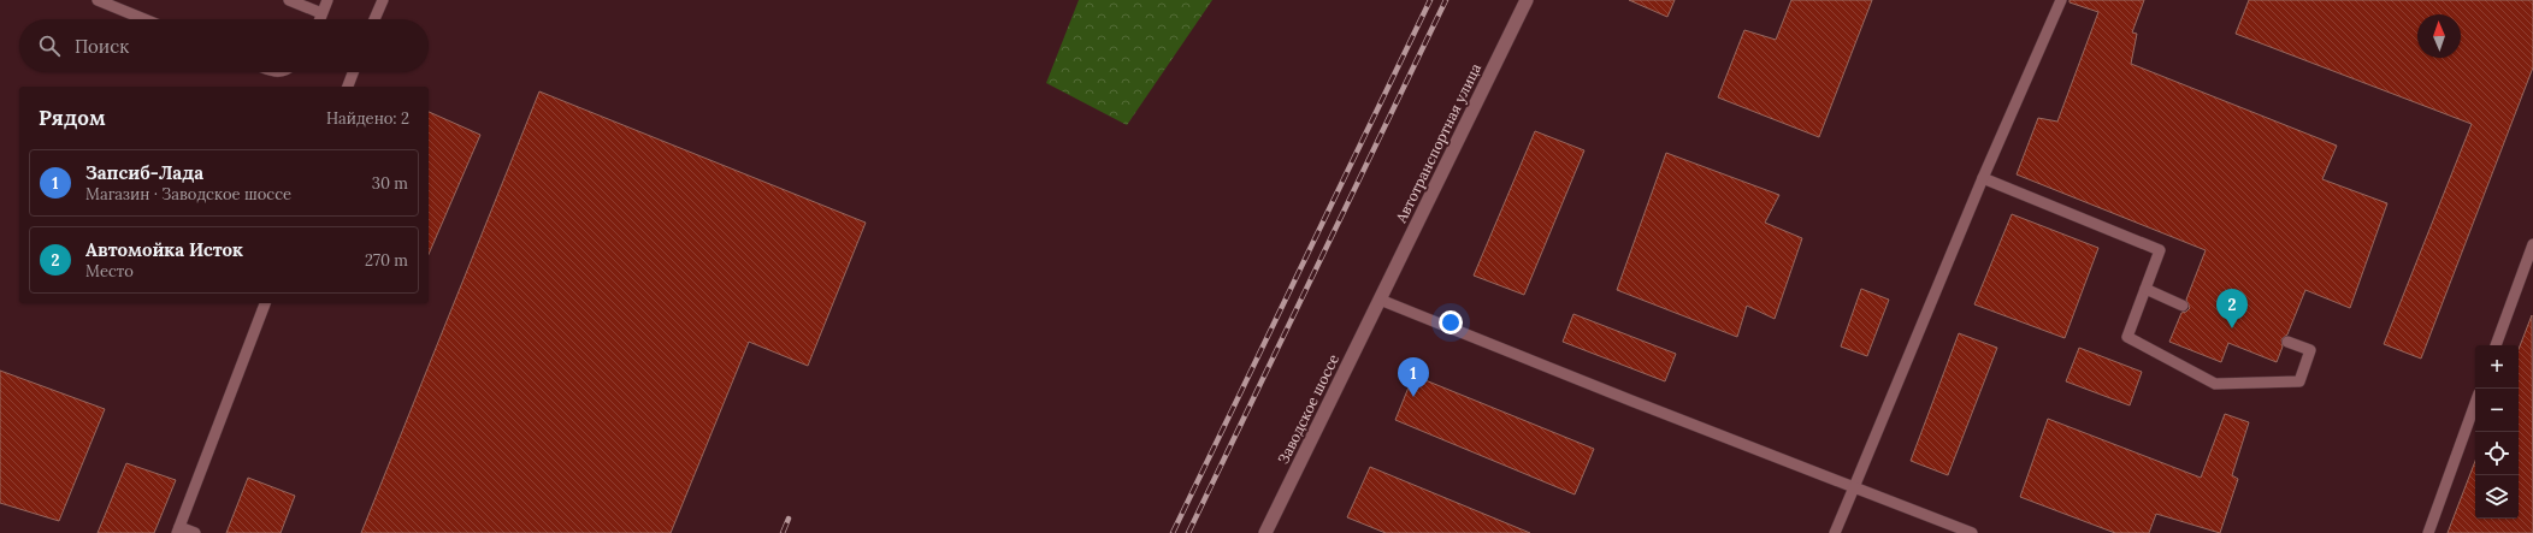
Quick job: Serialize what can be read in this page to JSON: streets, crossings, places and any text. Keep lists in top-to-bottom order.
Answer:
{
  "streets": {
    "main road": ["Автотранспортная улица", "Заводское шоссе"]
  },
  "crossings": [
    ["Автотранспортная улица", "Заводское шоссе"]
  ],
  "north": "top",
  "page": {
    "search": "Поиск",
    "heading": ["Рядом", "Найдено: 2"],
    "list": [
      {
        "mark": "1",
        "name": "Запсиб-Лада",
        "note": "Магазин · Заводское шоссе",
        "value": "30 m"
      },
      {
        "mark": "2",
        "name": "Автомойка Исток",
        "note": "Место",
        "value": "270 m"
      }
    ],
    "pins": ["2", "1"],
    "map_buttons": ["+", "−"]
  }
}
